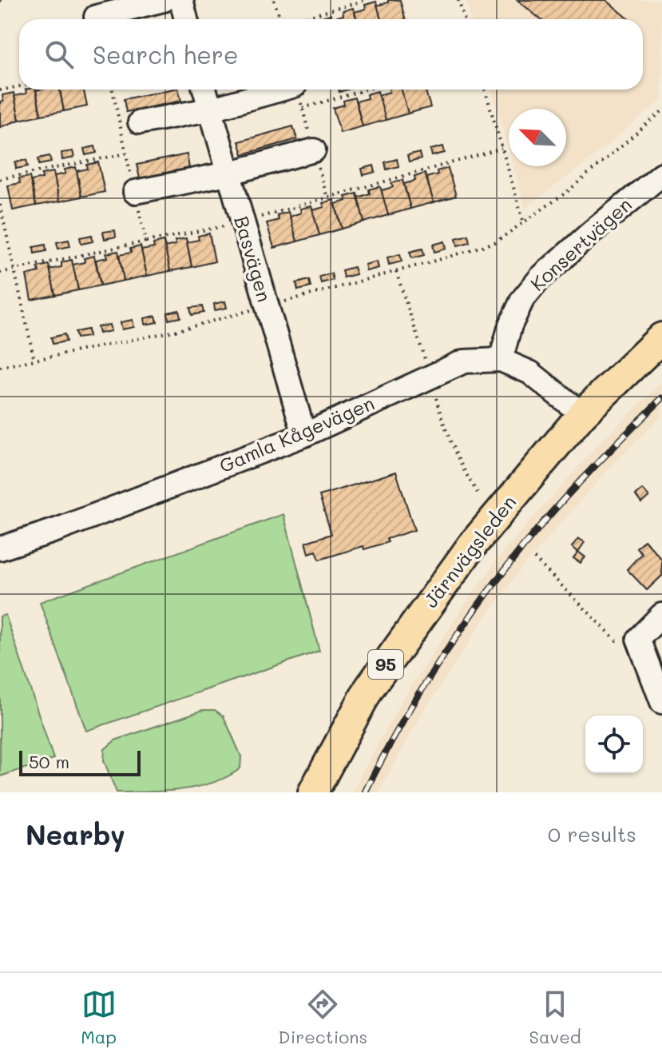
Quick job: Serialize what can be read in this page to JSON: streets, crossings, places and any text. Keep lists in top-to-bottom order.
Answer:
{
  "streets": {
    "main road": ["Järnvägsleden", "95"],
    "street": ["Konsertvägen", "Basvägen", "Gamla Kågevägen"]
  },
  "crossings": [
    ["Konsertvägen", "Gamla Kågevägen"],
    ["Basvägen", "Gamla Kågevägen"],
    ["Gamla Kågevägen", "Järnvägsleden"]
  ],
  "scale_bar": "50 m",
  "north": "top left",
  "page": {
    "search": "Search here",
    "scale": "50 m",
    "heading": ["Nearby", "0 results"],
    "nav": ["Map", "Directions", "Saved"]
  }
}
